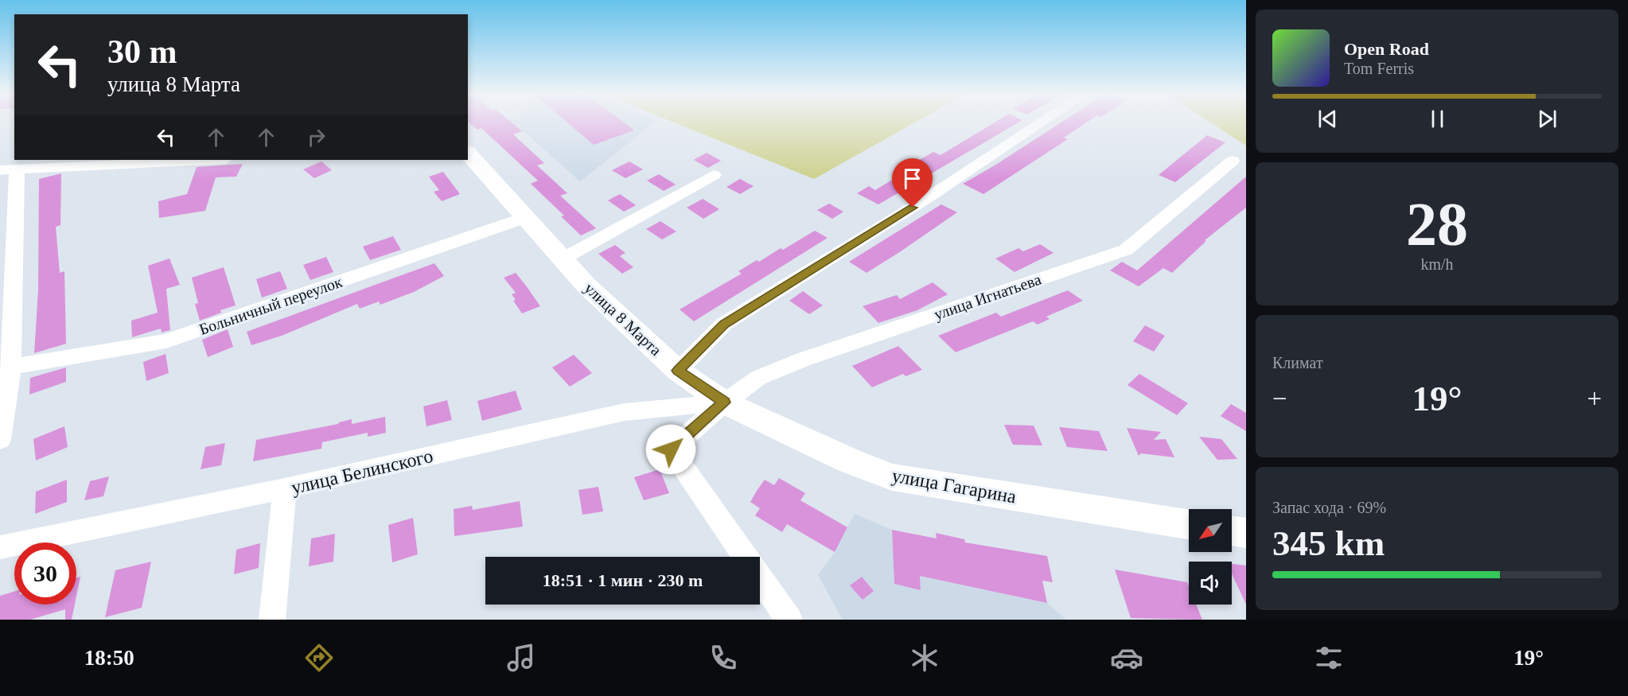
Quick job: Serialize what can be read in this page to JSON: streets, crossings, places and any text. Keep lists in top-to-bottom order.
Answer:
{
  "streets": {
    "main road": ["улица 8 Марта", "улица Гагарина"],
    "street": ["улица Игнатьева", "Больничный переулок", "улица Белинского"]
  },
  "crossings": [
    ["улица Игнатьева", "улица 8 Марта"],
    ["улица Игнатьева", "улица Белинского"],
    ["улица Игнатьева", "улица Гагарина"],
    ["Больничный переулок", "улица 8 Марта"],
    ["улица 8 Марта", "улица Белинского"],
    ["улица 8 Марта", "улица Гагарина"],
    ["улица Белинского", "улица Гагарина"]
  ],
  "north": "bottom left",
  "page": {
    "turn": ["30 m", "улица 8 Марта"],
    "song": ["Open Road", "Tom Ferris"],
    "tile": [
      ["28", "km/h"],
      "Климат",
      ["Запас хода · 69%", "345 km"]
    ],
    "heat": ["−", "19°", "+"],
    "limit": "30",
    "trip": "18:51 · 1 мин · 230 m",
    "tabs": ["18:50", "19°"]
  }
}
